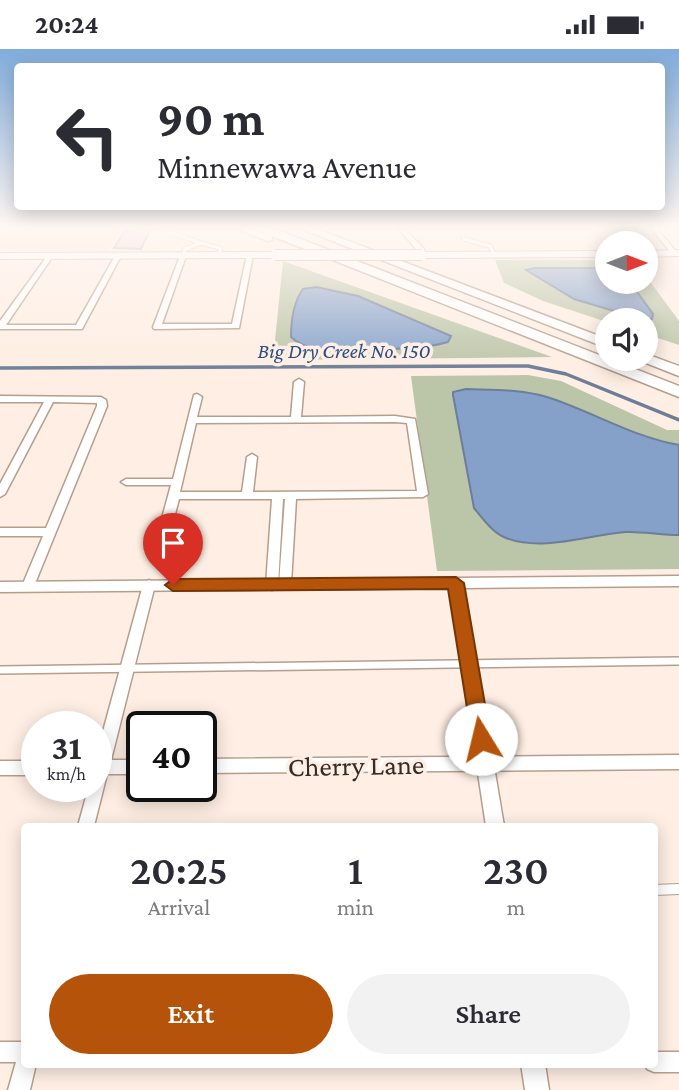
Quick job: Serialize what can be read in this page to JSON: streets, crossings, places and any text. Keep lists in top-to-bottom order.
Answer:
{
  "streets": {
    "street": ["Cherry Lane"]
  },
  "water": ["Big Dry Creek No. 150"],
  "north": "right",
  "page": {
    "status": "20:24",
    "turn": ["90 m", "Minnewawa Avenue"],
    "speed": "31 km/h",
    "limit": "40",
    "eta": [
      "20:25",
      "Arrival",
      "1",
      "min",
      "230",
      "m"
    ],
    "buttons": ["Exit", "Share"]
  }
}
